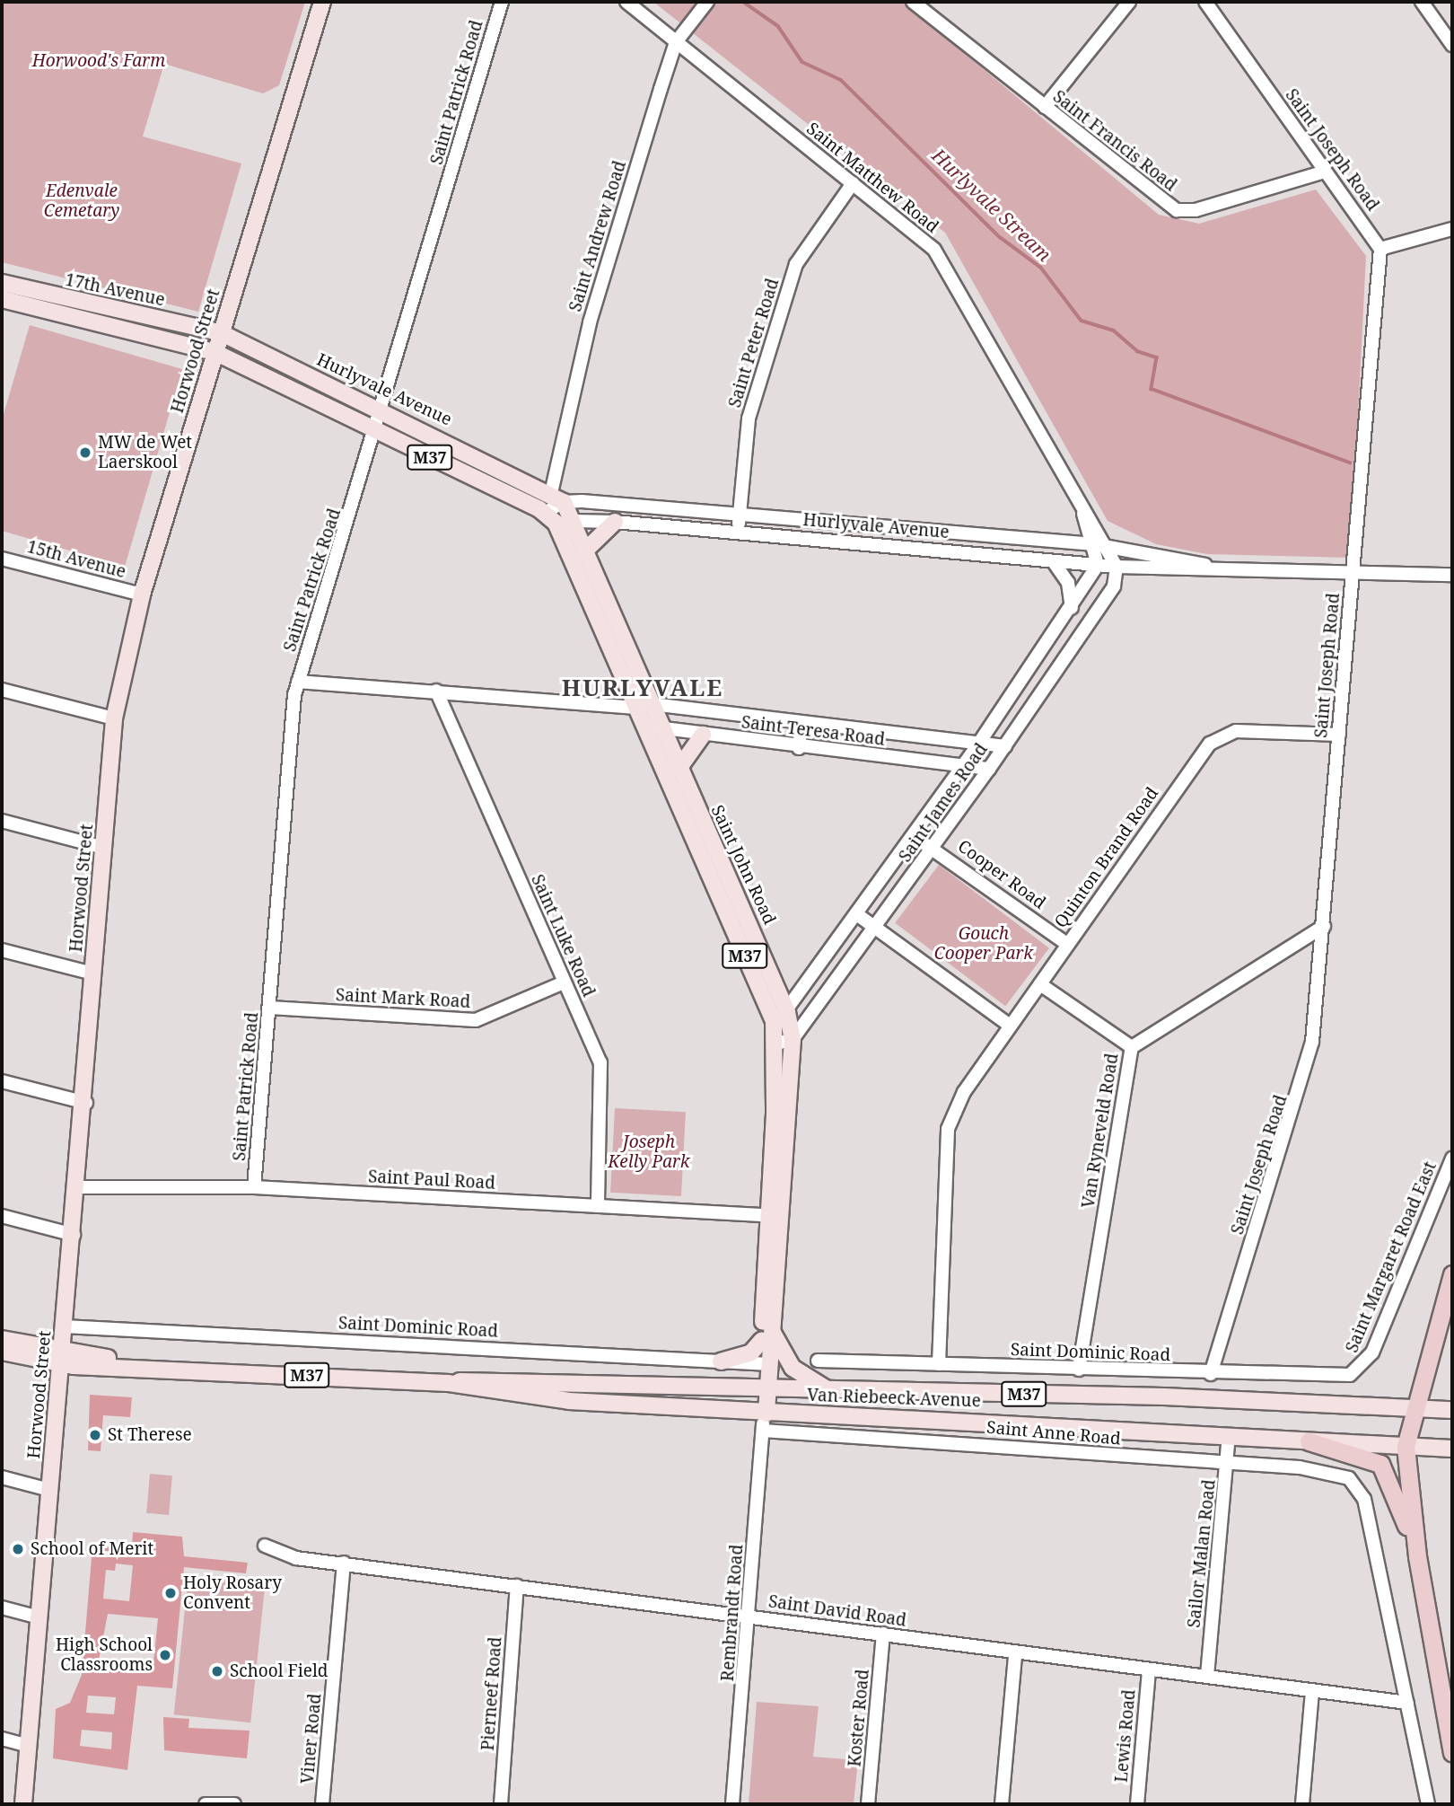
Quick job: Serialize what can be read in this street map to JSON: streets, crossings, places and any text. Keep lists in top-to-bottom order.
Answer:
{
  "streets": {
    "main road": [
      "17th Avenue",
      "Horwood Street",
      "Hurlyvale Avenue",
      "M37",
      "Saint John Road",
      "Van Riebeeck Avenue"
    ],
    "street": [
      "Saint Patrick Road",
      "Saint Francis Road",
      "Saint Joseph Road",
      "Saint Matthew Road",
      "Saint Andrew Road",
      "Saint Peter Road",
      "15th Avenue",
      "Saint Teresa Road",
      "Saint James Road",
      "Quinton Brand Road",
      "Cooper Road",
      "Saint Luke Road",
      "Saint Mark Road",
      "Van Ryneveld Road",
      "Saint Paul Road",
      "Saint Margaret Road East",
      "Saint Dominic Road",
      "Saint Anne Road",
      "Sailor Malan Road",
      "Saint David Road",
      "Rembrandt Road",
      "Pierneef Road",
      "Koster Road",
      "Lewis Road",
      "Viner Road"
    ]
  },
  "crossings": [
    ["Saint Patrick Road", "Hurlyvale Avenue"],
    ["Saint Patrick Road", "M37"],
    ["Saint Patrick Road", "Saint Teresa Road"],
    ["Saint Patrick Road", "Saint Mark Road"],
    ["Saint Patrick Road", "Saint Paul Road"],
    ["Saint Francis Road", "Saint Joseph Road"],
    ["Saint Joseph Road", "Hurlyvale Avenue"],
    ["Saint Joseph Road", "Quinton Brand Road"],
    ["Saint Joseph Road", "Van Ryneveld Road"],
    ["Saint Joseph Road", "Saint Dominic Road"],
    ["Saint Matthew Road", "Saint Andrew Road"],
    ["Saint Matthew Road", "Saint Peter Road"],
    ["Saint Matthew Road", "Hurlyvale Avenue"],
    ["Saint Matthew Road", "Saint James Road"],
    ["Saint Andrew Road", "Hurlyvale Avenue"],
    ["Saint Andrew Road", "Saint John Road"],
    ["17th Avenue", "Horwood Street"],
    ["17th Avenue", "Hurlyvale Avenue"],
    ["17th Avenue", "M37"],
    ["Saint Peter Road", "Hurlyvale Avenue"],
    ["Horwood Street", "Hurlyvale Avenue"],
    ["Horwood Street", "M37"],
    ["Horwood Street", "15th Avenue"],
    ["Horwood Street", "Saint Paul Road"],
    ["Horwood Street", "Saint Dominic Road"],
    ["Horwood Street", "Van Riebeeck Avenue"],
    ["Hurlyvale Avenue", "Saint James Road"],
    ["Hurlyvale Avenue", "Saint John Road"],
    ["M37", "Saint John Road"],
    ["Saint Teresa Road", "Saint James Road"],
    ["Saint Teresa Road", "Saint John Road"],
    ["Saint Teresa Road", "Saint Luke Road"],
    ["Saint James Road", "Saint John Road"],
    ["Saint James Road", "Cooper Road"],
    ["Quinton Brand Road", "Cooper Road"],
    ["Quinton Brand Road", "Saint Dominic Road"],
    ["Saint John Road", "Saint Paul Road"],
    ["Saint John Road", "Saint Dominic Road"],
    ["Saint John Road", "Van Riebeeck Avenue"],
    ["Saint John Road", "Saint Anne Road"],
    ["Saint John Road", "Rembrandt Road"],
    ["Saint Luke Road", "Saint Mark Road"],
    ["Saint Luke Road", "Saint Paul Road"],
    ["Van Ryneveld Road", "Saint Dominic Road"],
    ["Saint Margaret Road East", "Saint Dominic Road"],
    ["Van Riebeeck Avenue", "Saint Anne Road"],
    ["Van Riebeeck Avenue", "Sailor Malan Road"],
    ["Van Riebeeck Avenue", "Rembrandt Road"],
    ["Saint Anne Road", "Sailor Malan Road"],
    ["Saint Anne Road", "Saint David Road"],
    ["Saint Anne Road", "Rembrandt Road"],
    ["Sailor Malan Road", "Saint David Road"],
    ["Saint David Road", "Rembrandt Road"],
    ["Saint David Road", "Pierneef Road"],
    ["Saint David Road", "Koster Road"],
    ["Saint David Road", "Lewis Road"],
    ["Saint David Road", "Viner Road"]
  ],
  "districts": ["HURLYVALE"],
  "water": ["Hurlyvale Stream"],
  "parks": [
    "Horwood's Farm",
    "Edenvale Cemetary",
    "Gouch Cooper Park",
    "Joseph Kelly Park"
  ],
  "places": [
    "MW de Wet Laerskool",
    "St Therese",
    "School of Merit",
    "Holy Rosary Convent",
    "High School Classrooms",
    "School Field"
  ]
}
